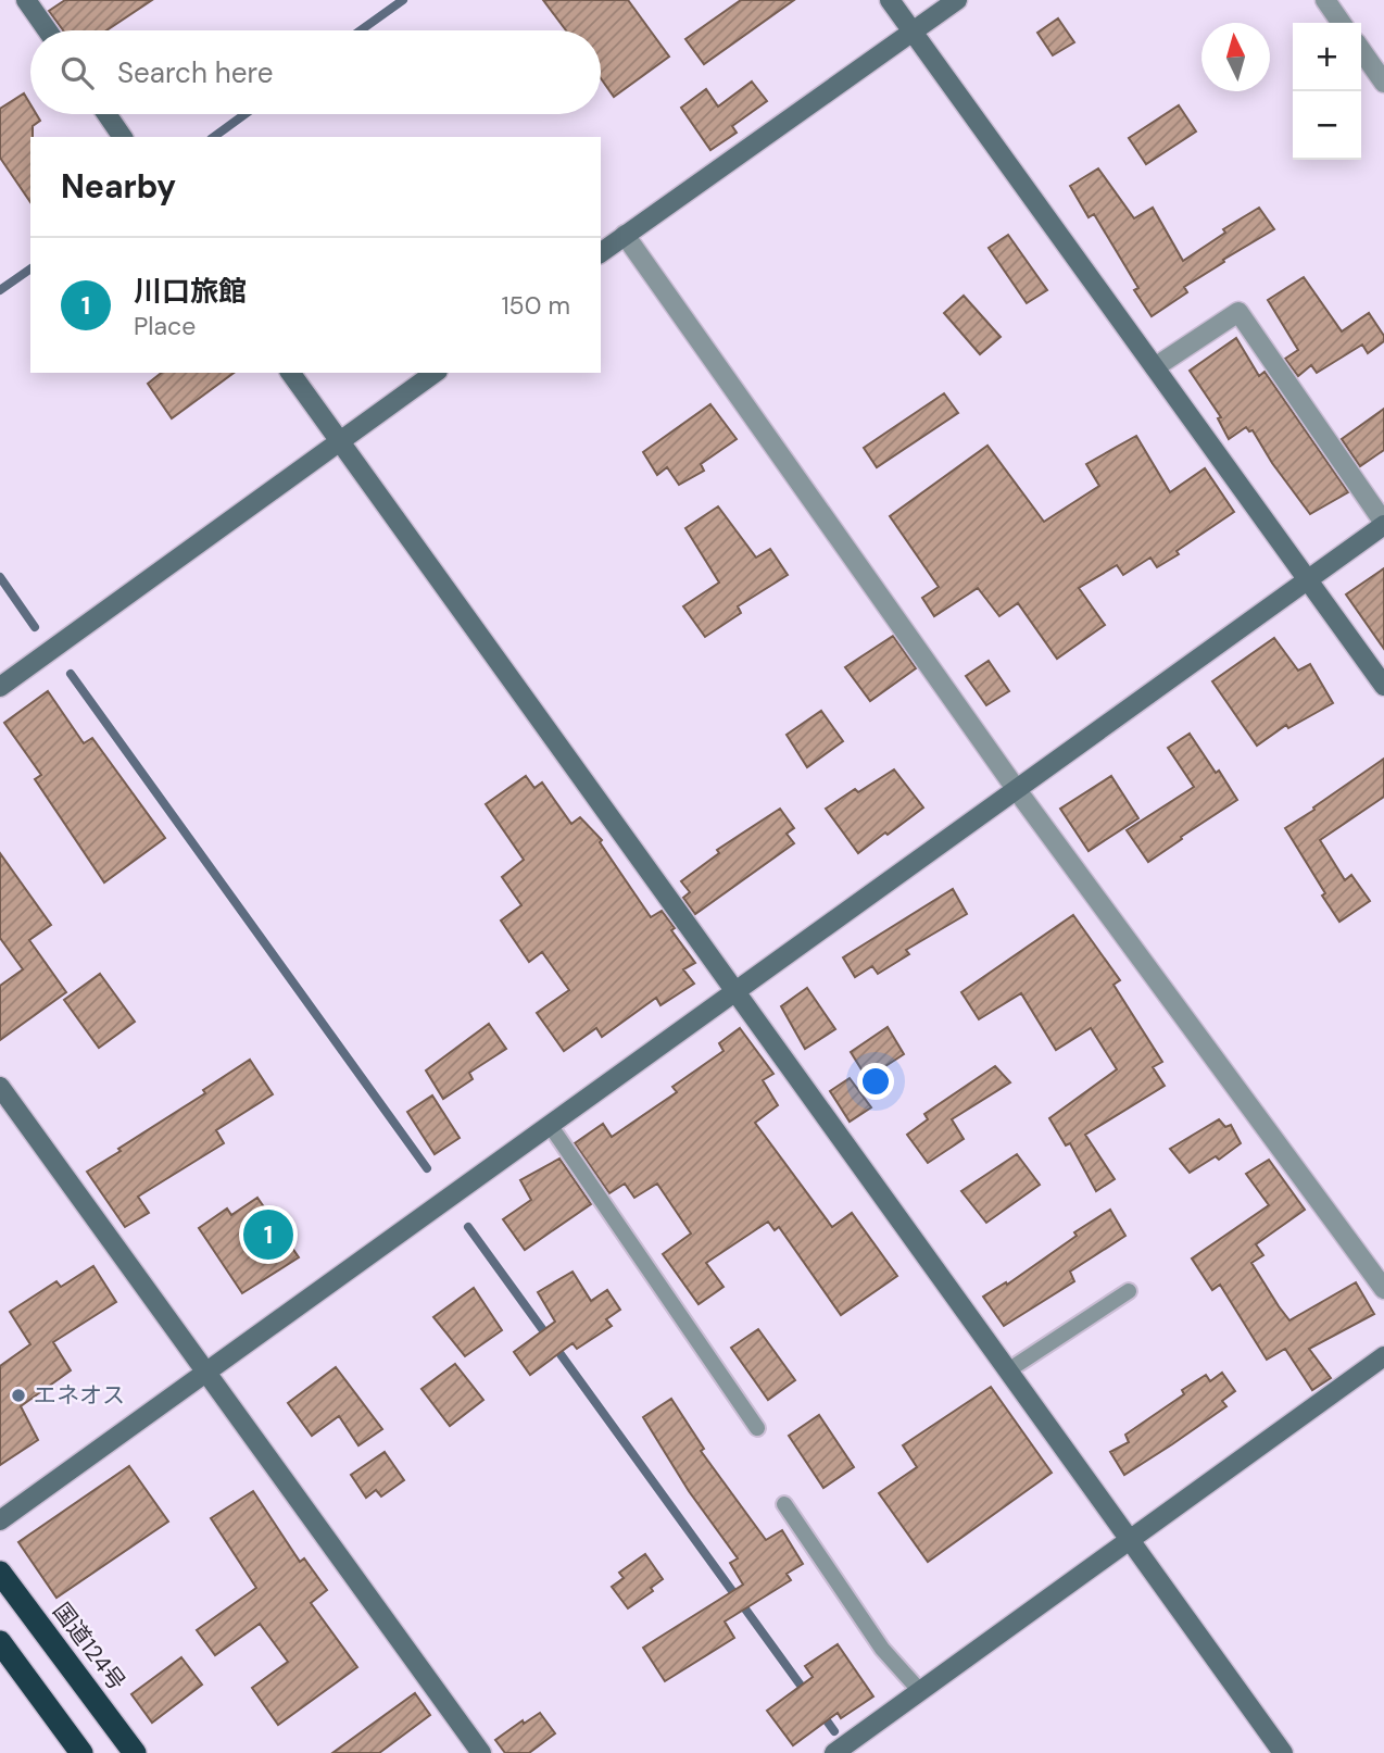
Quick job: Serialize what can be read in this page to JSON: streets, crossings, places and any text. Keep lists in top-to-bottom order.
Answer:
{
  "streets": {
    "highway": ["国道124号"]
  },
  "places": ["エネオス"],
  "north": "top",
  "page": {
    "map_buttons": ["+", "−"],
    "search": "Search here",
    "heading": "Nearby",
    "list": [
      {
        "mark": "1",
        "name": "川口旅館",
        "note": "Place",
        "value": "150 m"
      }
    ],
    "pins": "1"
  }
}
